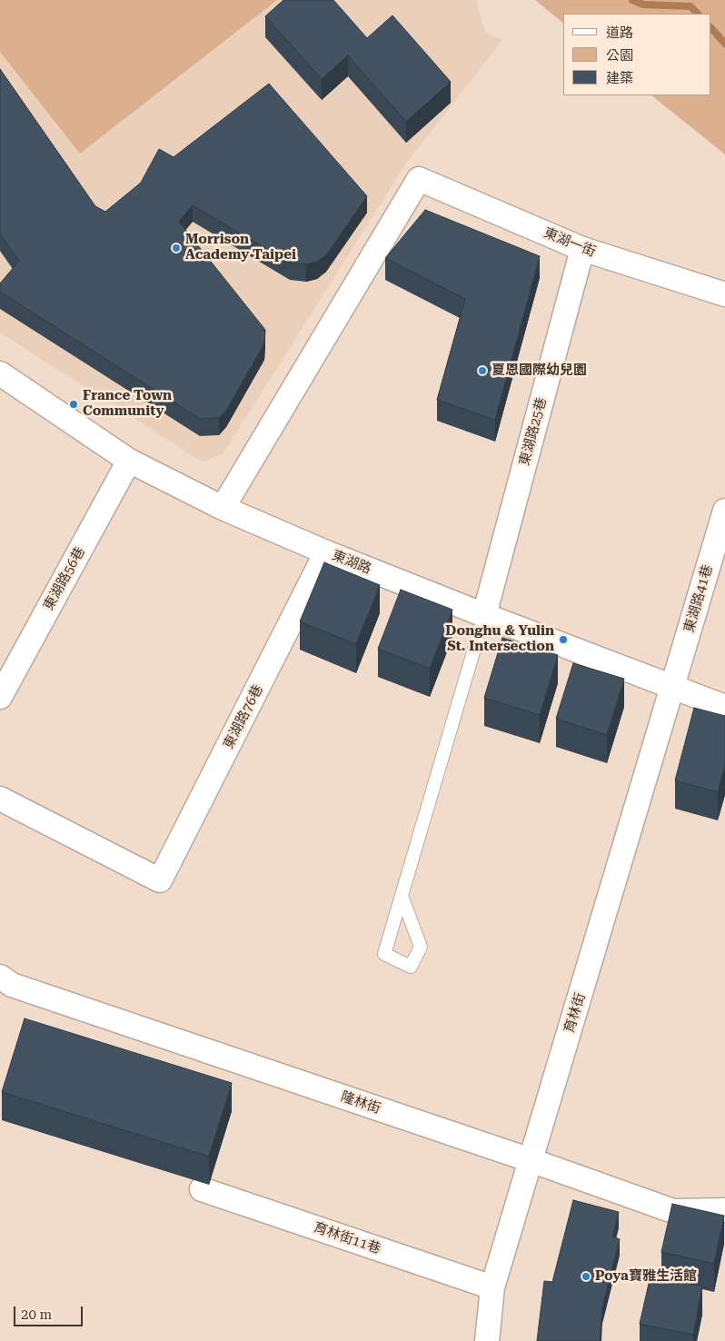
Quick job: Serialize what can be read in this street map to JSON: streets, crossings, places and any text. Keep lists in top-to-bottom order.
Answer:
{
  "streets": {
    "street": [
      "東湖一街",
      "東湖路25巷",
      "東湖路",
      "東湖路56巷",
      "東湖路41巷",
      "東湖路76巷",
      "育林街",
      "隆林街",
      "育林街11巷"
    ]
  },
  "crossings": [
    ["東湖一街", "東湖路25巷"],
    ["東湖一街", "東湖路"],
    ["東湖路25巷", "東湖路"],
    ["東湖路", "東湖路56巷"],
    ["東湖路", "東湖路41巷"],
    ["東湖路", "東湖路76巷"],
    ["東湖路", "育林街"],
    ["東湖路41巷", "育林街"],
    ["育林街", "隆林街"],
    ["育林街", "育林街11巷"]
  ],
  "places": [
    "Morrison Academy Taipei",
    "夏恩國際幼兒園",
    "France Town Community",
    "Donghu & Yulin St. Intersection",
    "Poya寶雅生活館"
  ],
  "legend": ["道路", "公園", "建築"],
  "scale_bar": "20 m"
}
